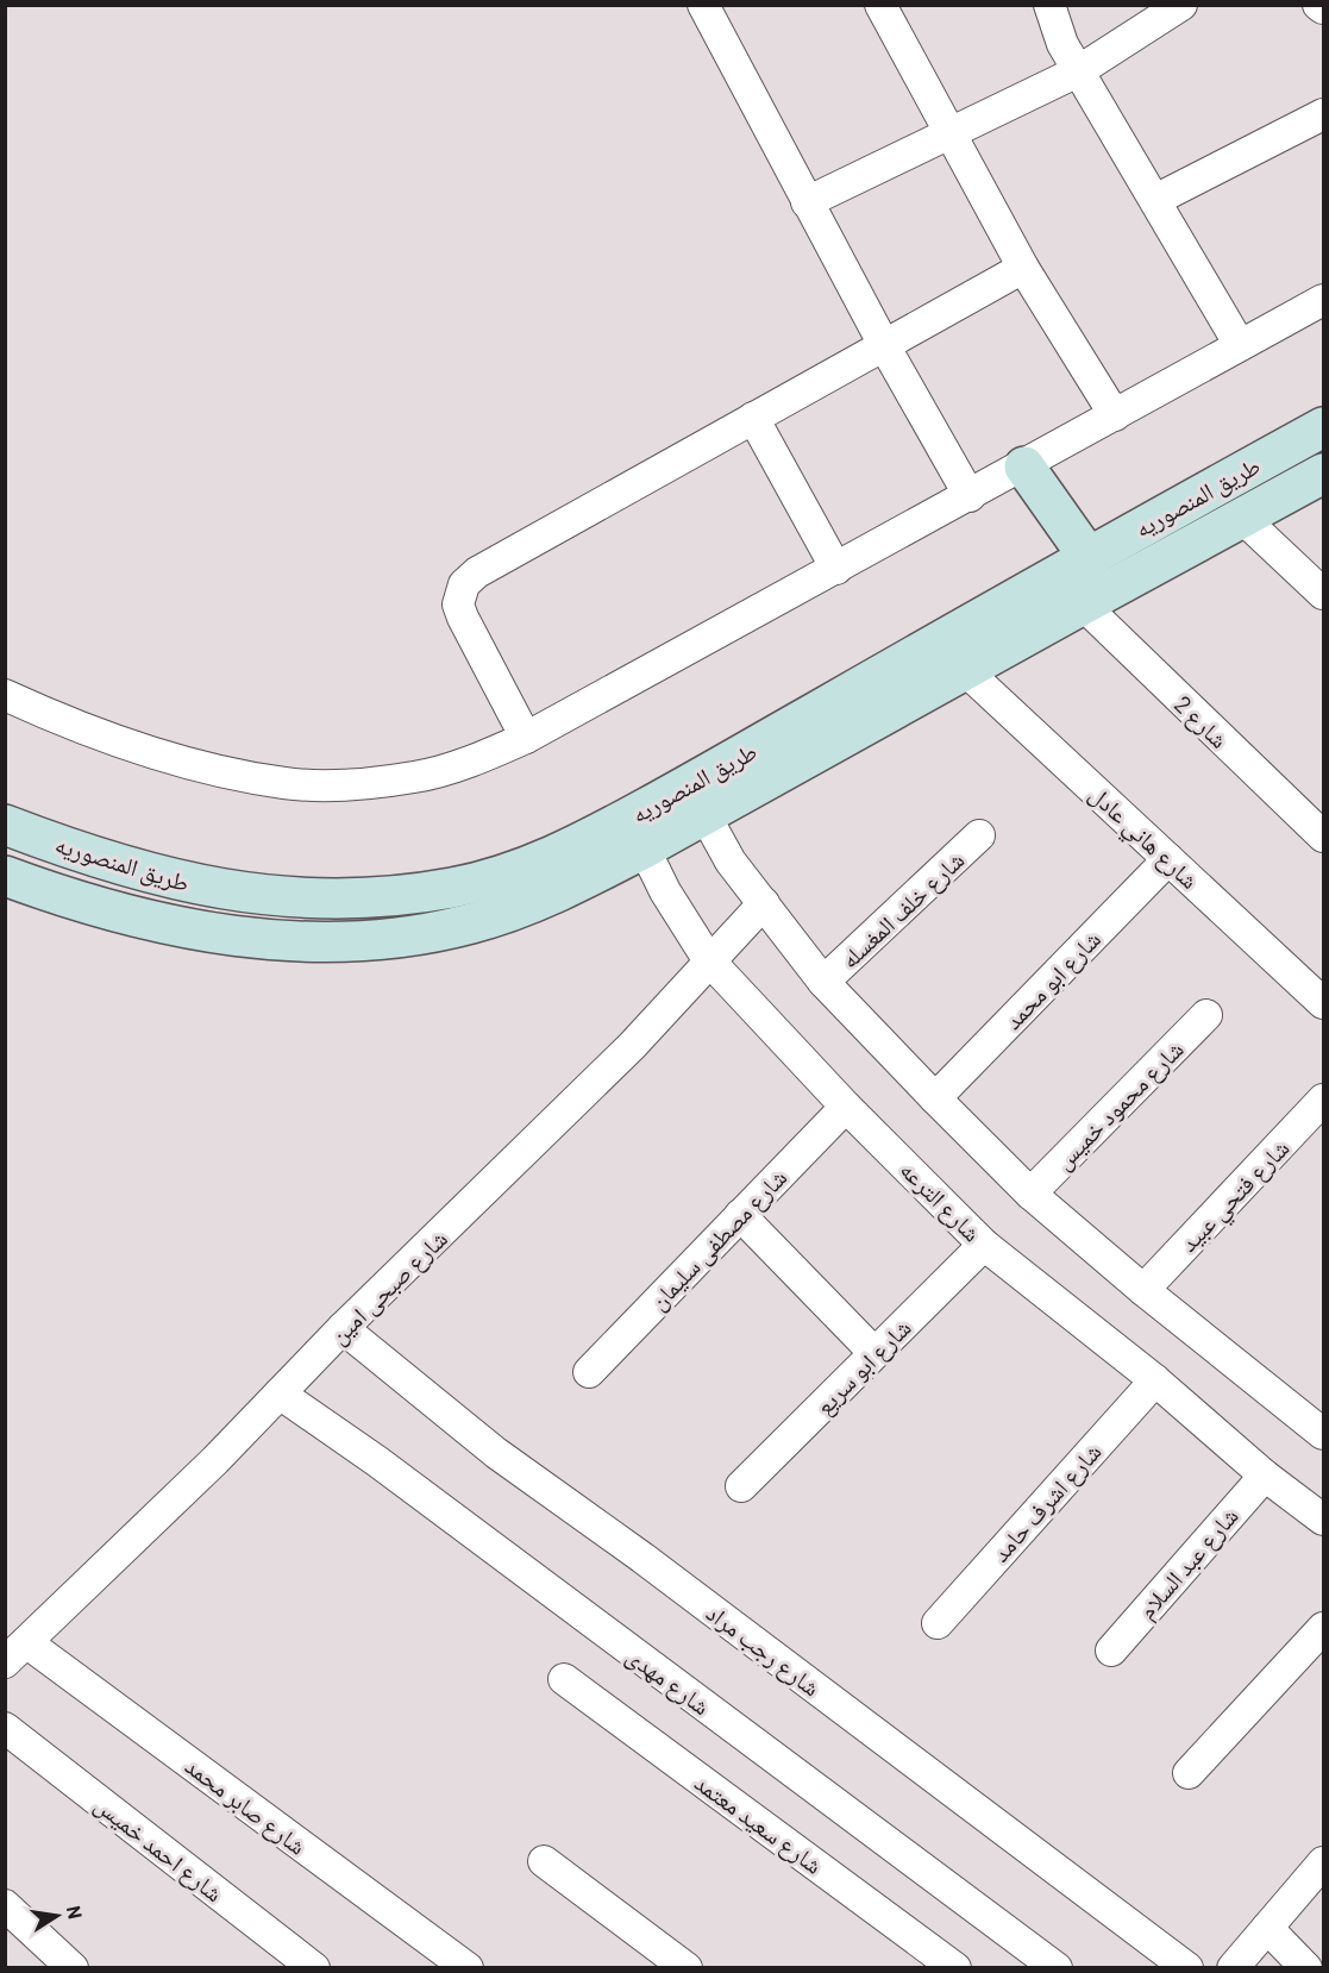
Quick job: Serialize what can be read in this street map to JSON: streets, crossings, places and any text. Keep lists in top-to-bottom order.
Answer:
{
  "streets": {
    "main road": ["طريق المنصوريه"],
    "street": [
      "شارع 2",
      "شارع هاني عادل",
      "شارع خلف المغسله",
      "شارع ابو محمد",
      "شارع محمود خميس",
      "شارع فتحي عبيد",
      "شارع الترعه",
      "شارع مصطفى سليمان",
      "شارع صبحى امين",
      "شارع ابو سريع",
      "شارع اشرف حامد",
      "شارع عبد السلام",
      "شارع رجب مراد",
      "شارع مهدى",
      "شارع صابر محمد",
      "شارع سعيد معتمد",
      "شارع احمد خميس"
    ]
  },
  "crossings": [
    ["طريق المنصوريه", "شارع 2"],
    ["طريق المنصوريه", "شارع هاني عادل"],
    ["طريق المنصوريه", "شارع الترعه"],
    ["شارع هاني عادل", "شارع ابو محمد"],
    ["شارع الترعه", "شارع مصطفى سليمان"],
    ["شارع الترعه", "شارع صبحى امين"],
    ["شارع الترعه", "شارع ابو سريع"],
    ["شارع الترعه", "شارع اشرف حامد"],
    ["شارع الترعه", "شارع عبد السلام"],
    ["شارع صبحى امين", "شارع رجب مراد"],
    ["شارع صبحى امين", "شارع مهدى"],
    ["شارع صبحى امين", "شارع صابر محمد"]
  ],
  "north": "right"
}
